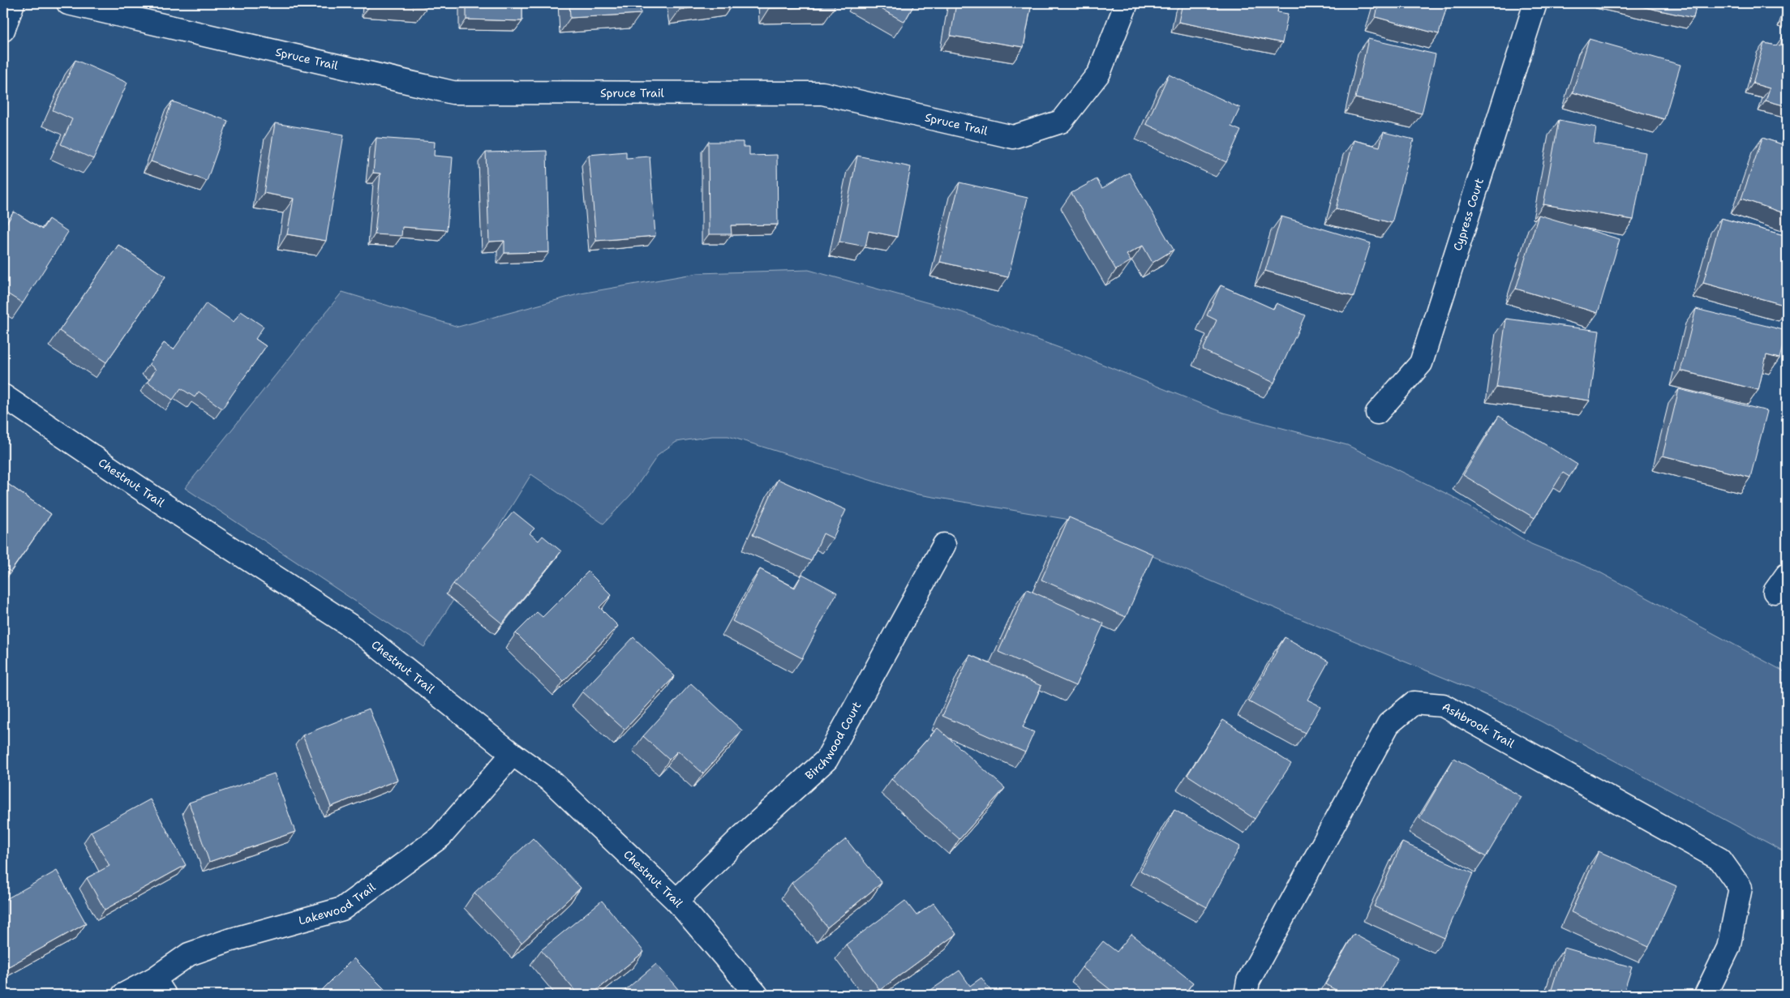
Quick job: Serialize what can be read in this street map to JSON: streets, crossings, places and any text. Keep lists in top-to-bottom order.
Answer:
{
  "streets": {
    "street": [
      "Spruce Trail",
      "Cypress Court",
      "Chestnut Trail",
      "Ashbrook Trail",
      "Birchwood Court",
      "Lakewood Trail"
    ]
  },
  "crossings": [
    ["Chestnut Trail", "Birchwood Court"],
    ["Chestnut Trail", "Lakewood Trail"]
  ]
}
